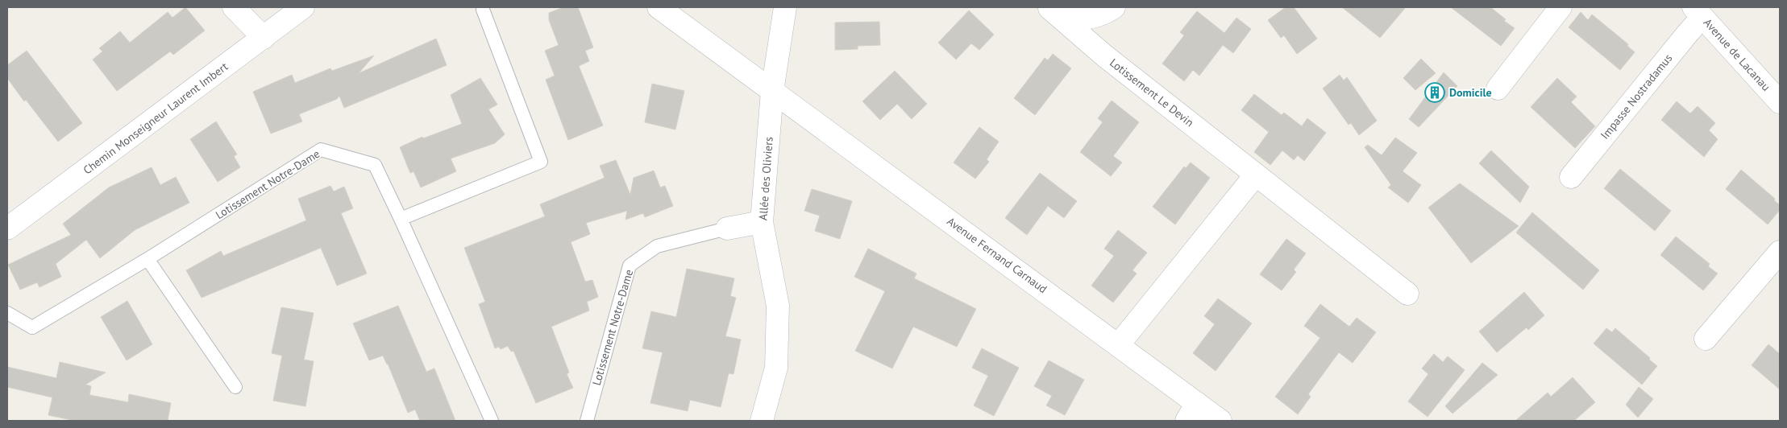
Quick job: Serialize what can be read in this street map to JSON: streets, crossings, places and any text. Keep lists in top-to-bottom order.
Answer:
{
  "streets": {
    "street": [
      "Avenue de Lacanau",
      "Lotissement Le Devin",
      "Impasse Nostradamus",
      "Chemin Monseigneur Laurent Imbert",
      "Allée des Oliviers",
      "Avenue Fernand Carnaud"
    ],
    "lane": ["Lotissement Notre-Dame"]
  },
  "crossings": [
    ["Avenue de Lacanau", "Impasse Nostradamus"],
    ["Allée des Oliviers", "Avenue Fernand Carnaud"]
  ],
  "places": {
    "building": ["Domicile"]
  }
}
